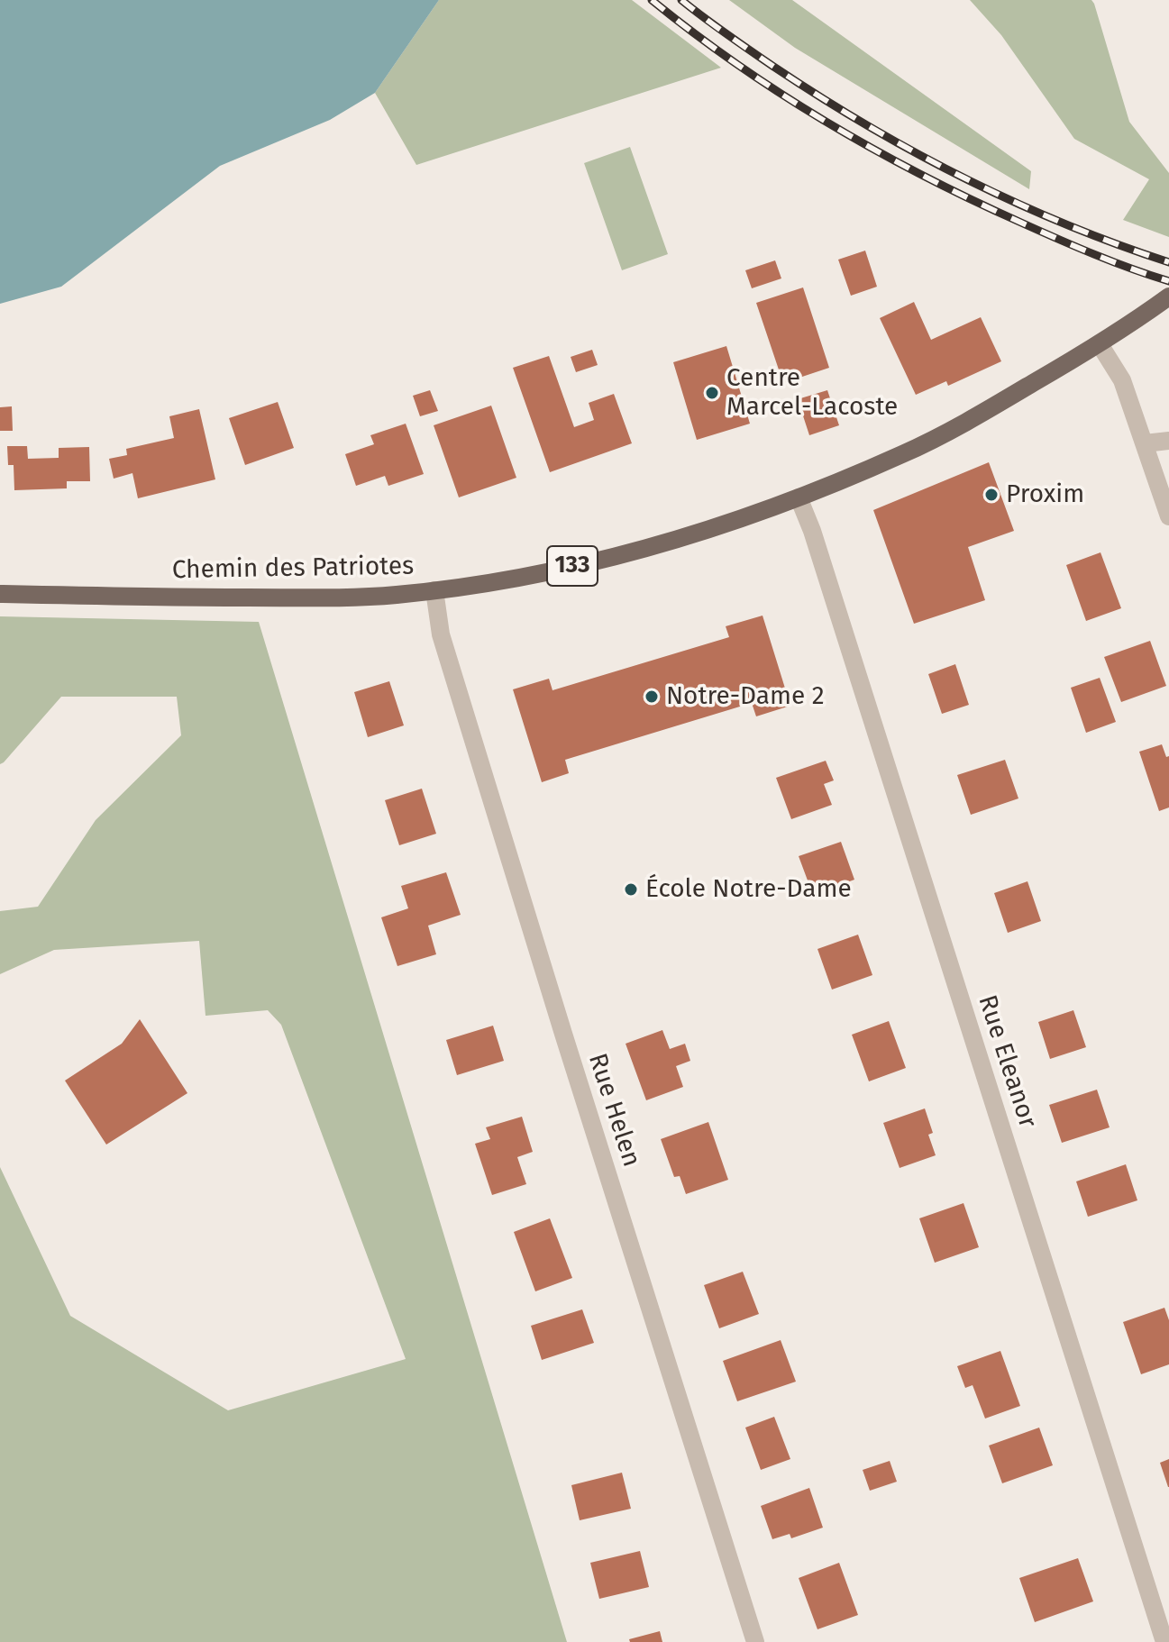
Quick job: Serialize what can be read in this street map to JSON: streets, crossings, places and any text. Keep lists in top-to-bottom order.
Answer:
{
  "streets": {
    "main road": ["133", "Chemin des Patriotes"],
    "street": ["Rue Eleanor", "Rue Helen"]
  },
  "crossings": [
    ["133", "Chemin des Patriotes"],
    ["Chemin des Patriotes", "Rue Eleanor"],
    ["Chemin des Patriotes", "Rue Helen"]
  ],
  "places": [
    "Centre Marcel-Lacoste",
    "Proxim",
    "Notre-Dame 2",
    "École Notre-Dame"
  ]
}
